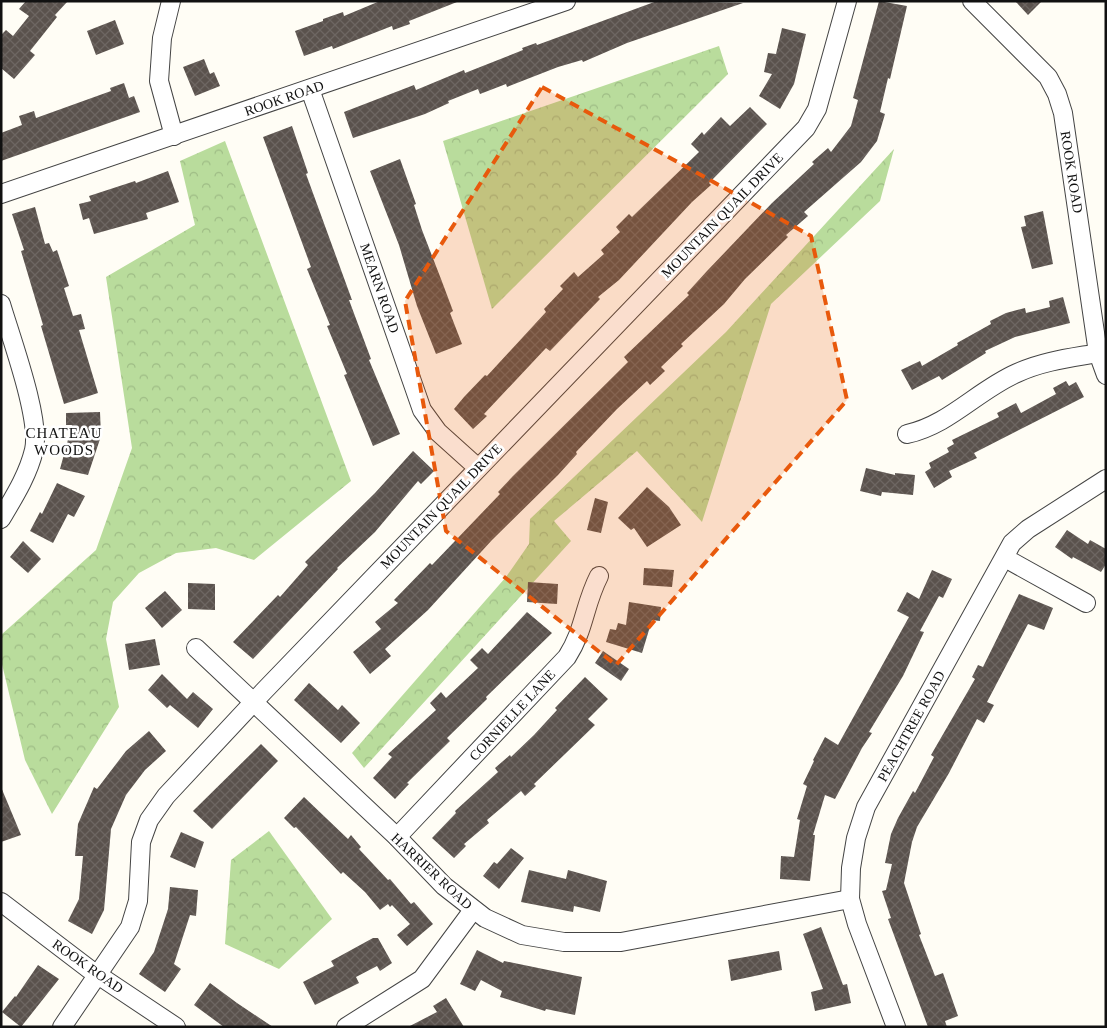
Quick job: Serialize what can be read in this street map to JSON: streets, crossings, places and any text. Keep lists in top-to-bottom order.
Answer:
{
  "streets": {
    "street": [
      "ROOK ROAD",
      "MOUNTAIN QUAIL DRIVE",
      "MEARN ROAD",
      "CORNIELLE LANE",
      "PEACHTREE ROAD",
      "HARRIER ROAD"
    ]
  },
  "crossings": [
    ["ROOK ROAD", "MOUNTAIN QUAIL DRIVE"],
    ["ROOK ROAD", "MEARN ROAD"],
    ["MOUNTAIN QUAIL DRIVE", "MEARN ROAD"],
    ["MOUNTAIN QUAIL DRIVE", "HARRIER ROAD"],
    ["CORNIELLE LANE", "HARRIER ROAD"],
    ["PEACHTREE ROAD", "HARRIER ROAD"]
  ],
  "districts": ["CHATEAU WOODS"]
}
